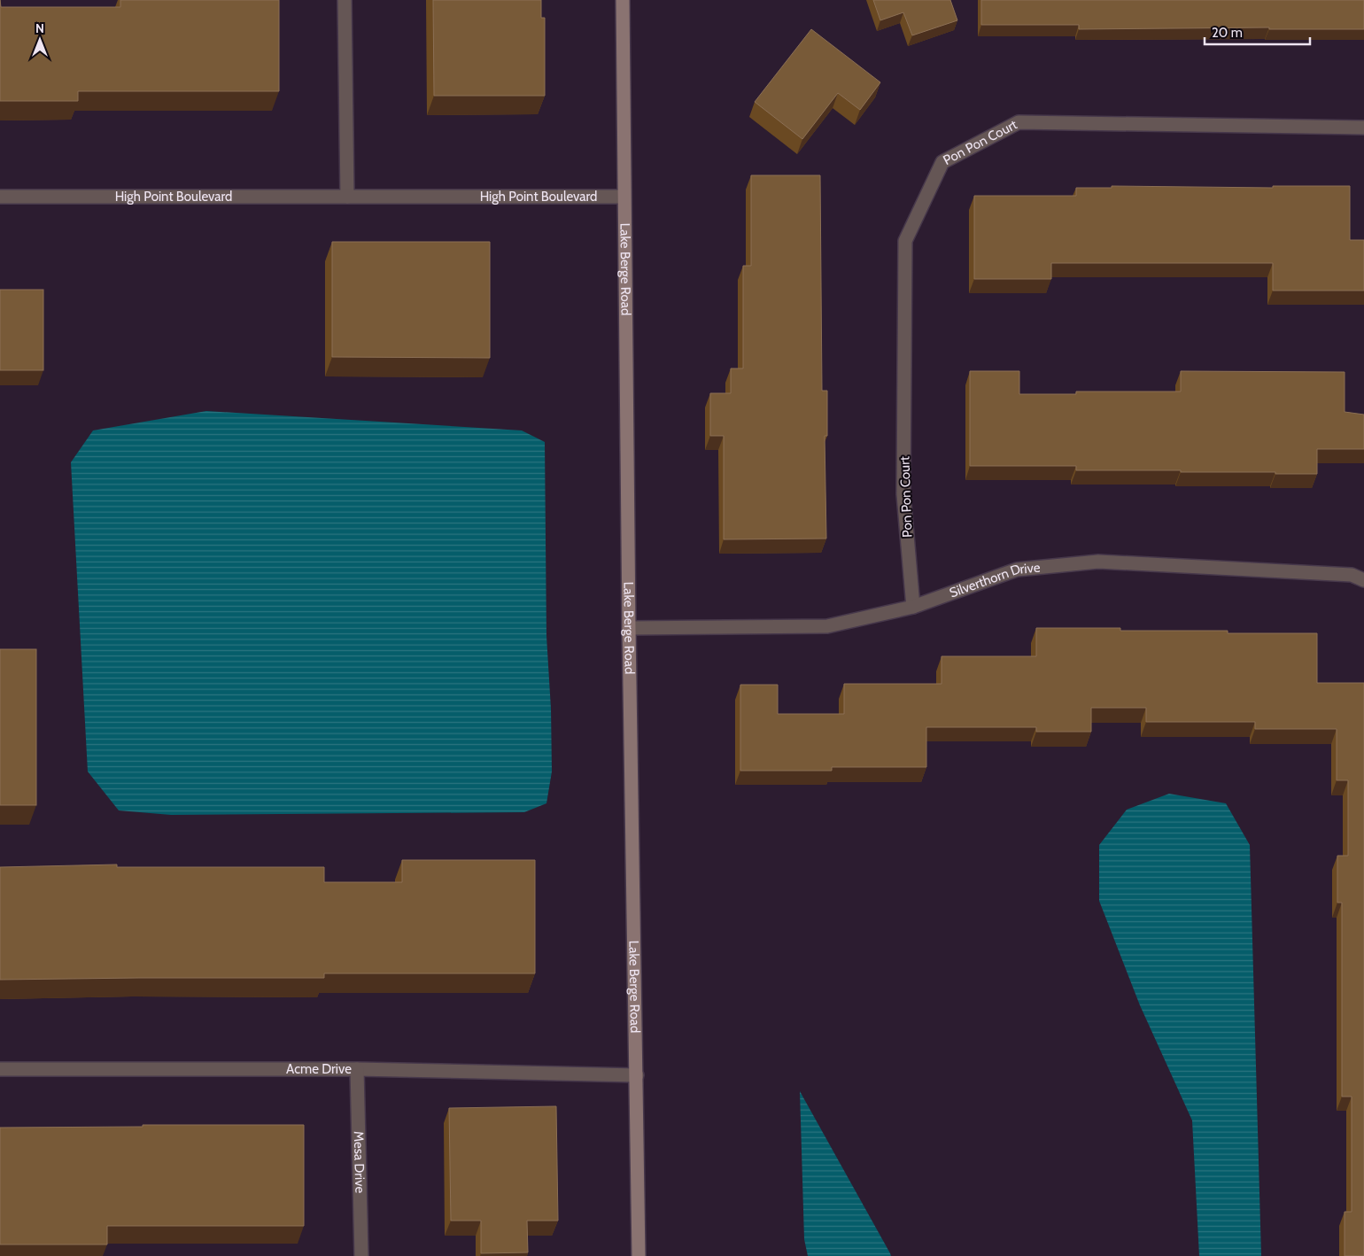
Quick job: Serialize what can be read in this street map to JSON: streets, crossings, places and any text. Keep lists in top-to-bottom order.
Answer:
{
  "streets": {
    "street": [
      "Pon Pon Court",
      "High Point Boulevard",
      "Lake Berge Road",
      "Silverthorn Drive",
      "Acme Drive",
      "Mesa Drive"
    ]
  },
  "crossings": [
    ["Pon Pon Court", "Silverthorn Drive"],
    ["High Point Boulevard", "Lake Berge Road"],
    ["Lake Berge Road", "Silverthorn Drive"],
    ["Lake Berge Road", "Acme Drive"],
    ["Acme Drive", "Mesa Drive"]
  ],
  "scale_bar": "20 m",
  "north": "top"
}
